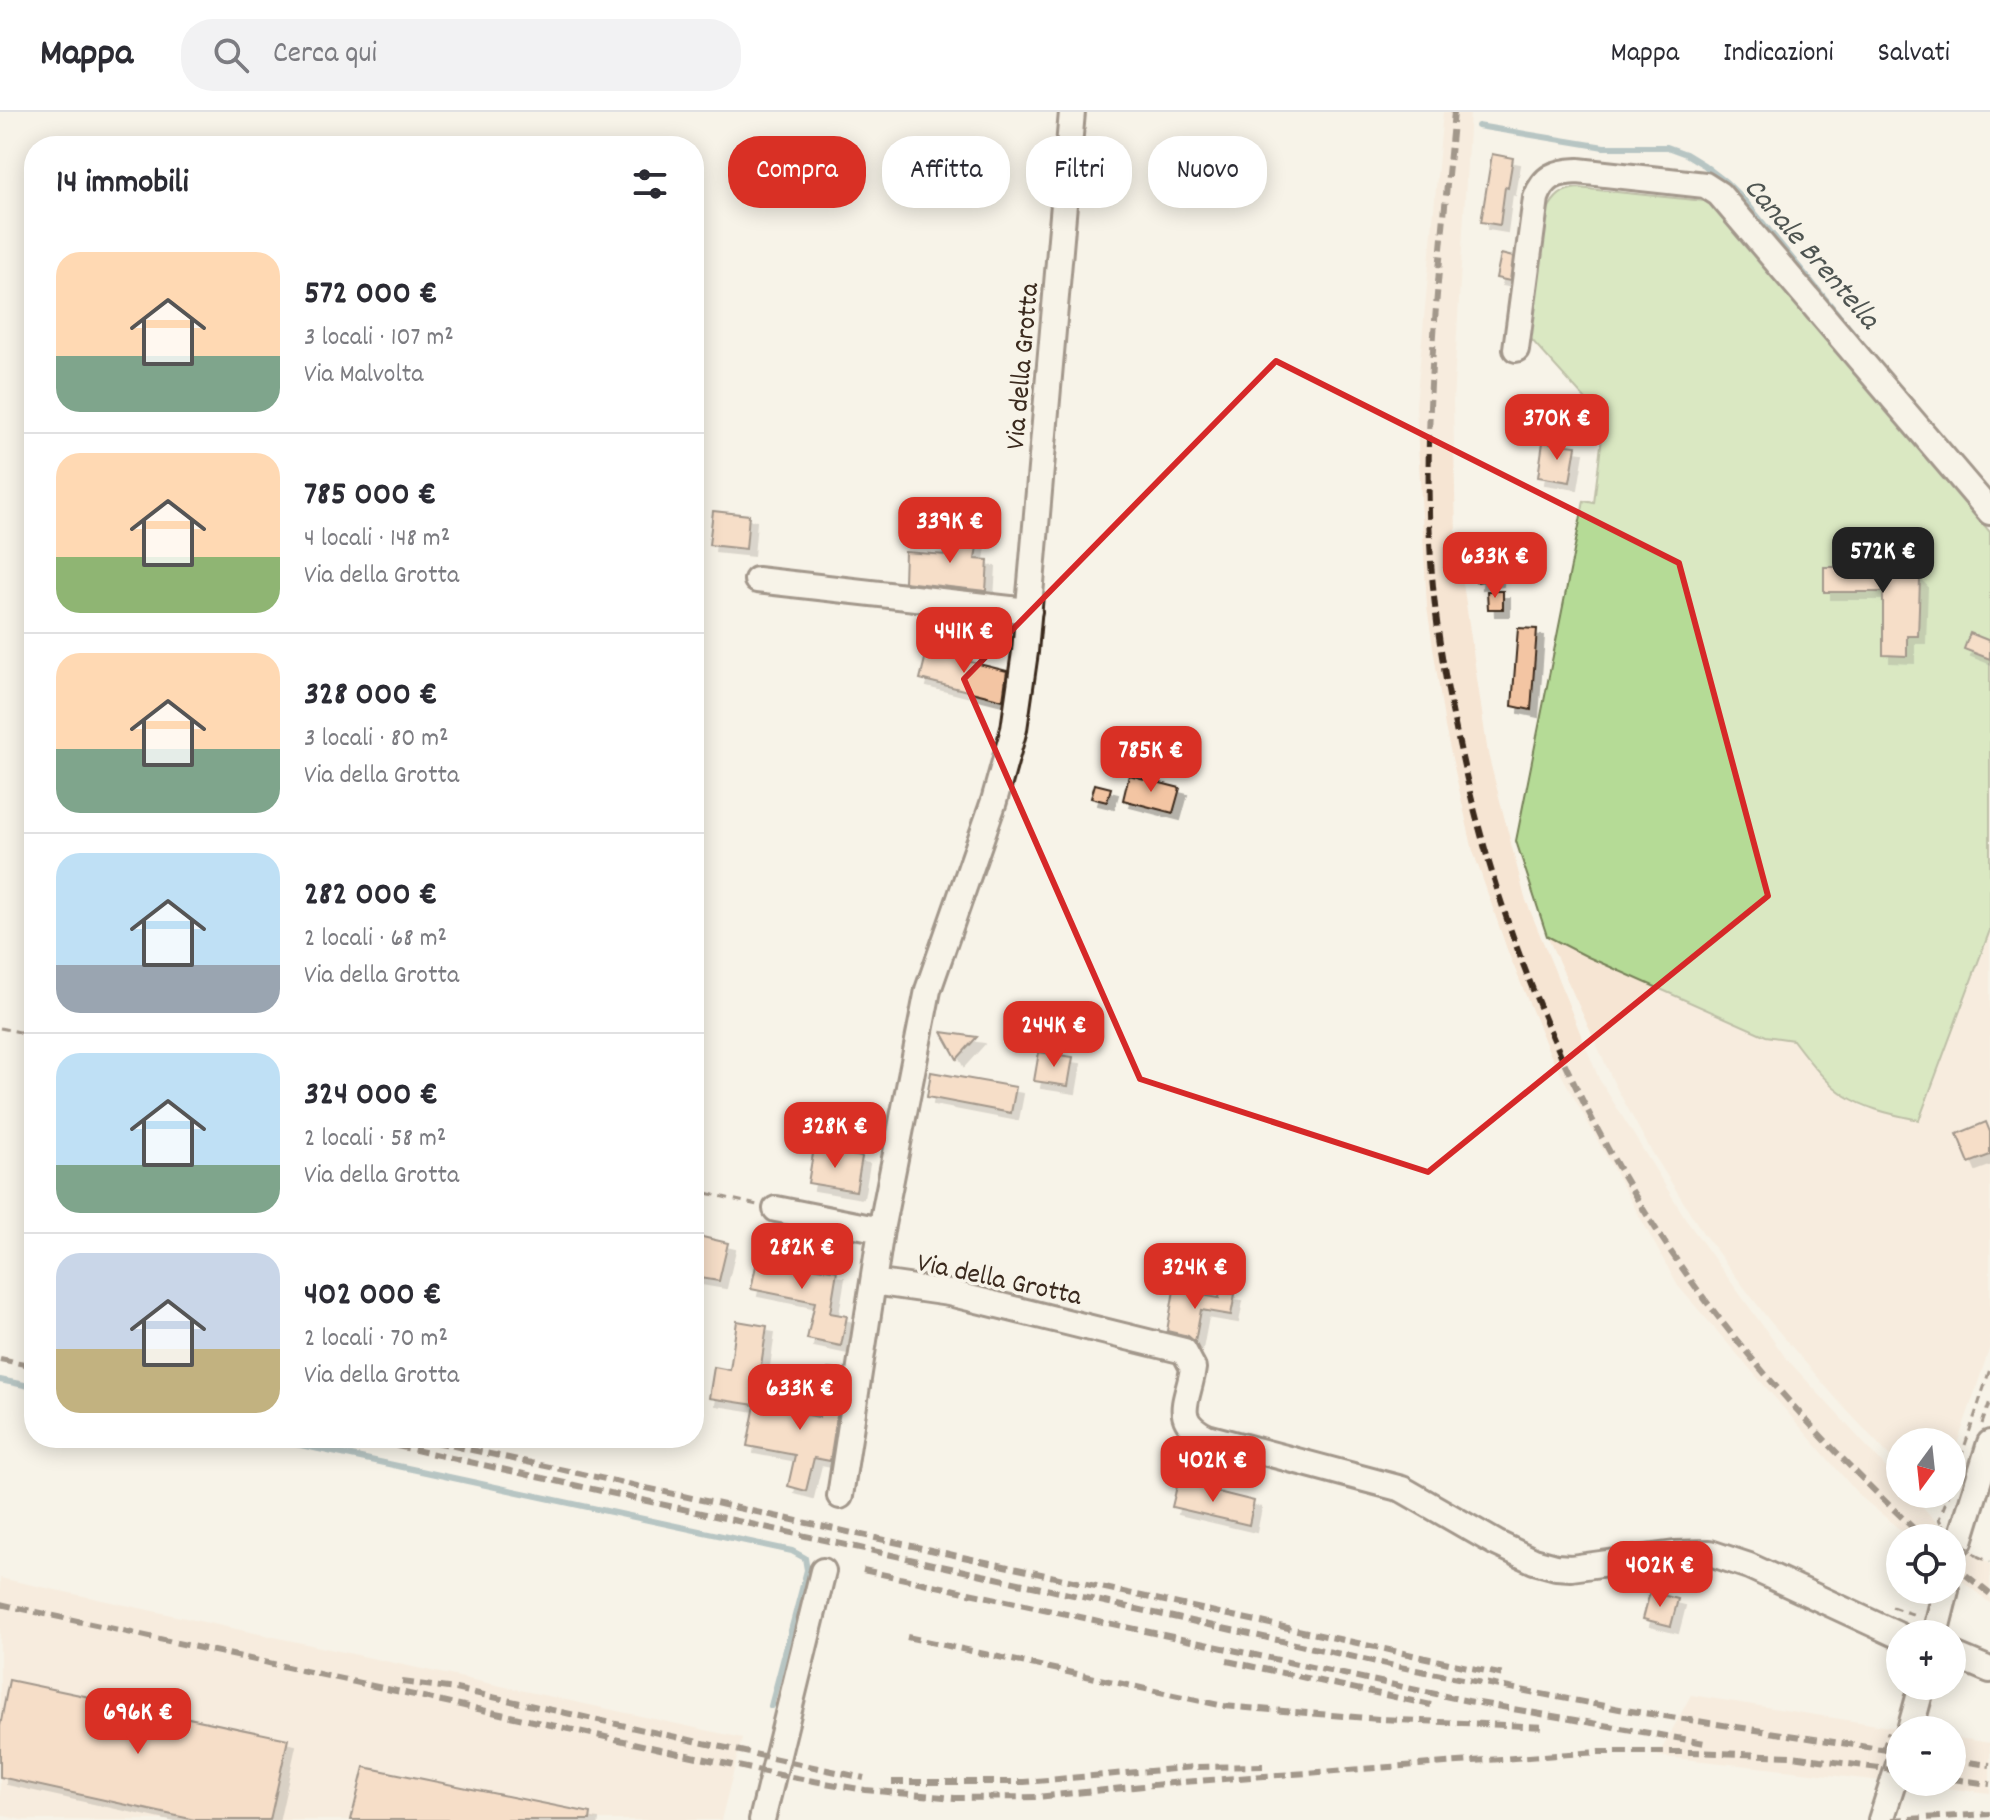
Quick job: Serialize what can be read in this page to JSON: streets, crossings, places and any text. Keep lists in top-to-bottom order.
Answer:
{
  "streets": {
    "street": ["Via della Grotta"]
  },
  "water": ["Canale Brentella"],
  "north": "bottom",
  "page": {
    "header": "Mappa",
    "search": "Cerca qui",
    "nav": ["Mappa", "Indicazioni", "Salvati"],
    "chip": [
      "Compra",
      "Affitta",
      "Filtri",
      "Nuovo"
    ],
    "heading": "14 immobili",
    "list": [
      {
        "name": "572 000 €",
        "note": "3 locali · 107 m² · Via Malvolta"
      },
      {
        "name": "785 000 €",
        "note": "4 locali · 148 m² · Via della Grotta"
      },
      {
        "name": "328 000 €",
        "note": "3 locali · 80 m² · Via della Grotta"
      },
      {
        "name": "282 000 €",
        "note": "2 locali · 68 m² · Via della Grotta"
      },
      {
        "name": "324 000 €",
        "note": "2 locali · 58 m² · Via della Grotta"
      },
      {
        "name": "402 000 €",
        "note": "2 locali · 70 m² · Via della Grotta"
      }
    ],
    "price": [
      "370K €",
      "339K €",
      "572K €",
      "633K €",
      "441K €",
      "785K €",
      "244K €",
      "328K €",
      "282K €",
      "324K €",
      "633K €",
      "402K €",
      "402K €",
      "696K €"
    ],
    "map_buttons": ["+", "−"]
  }
}
